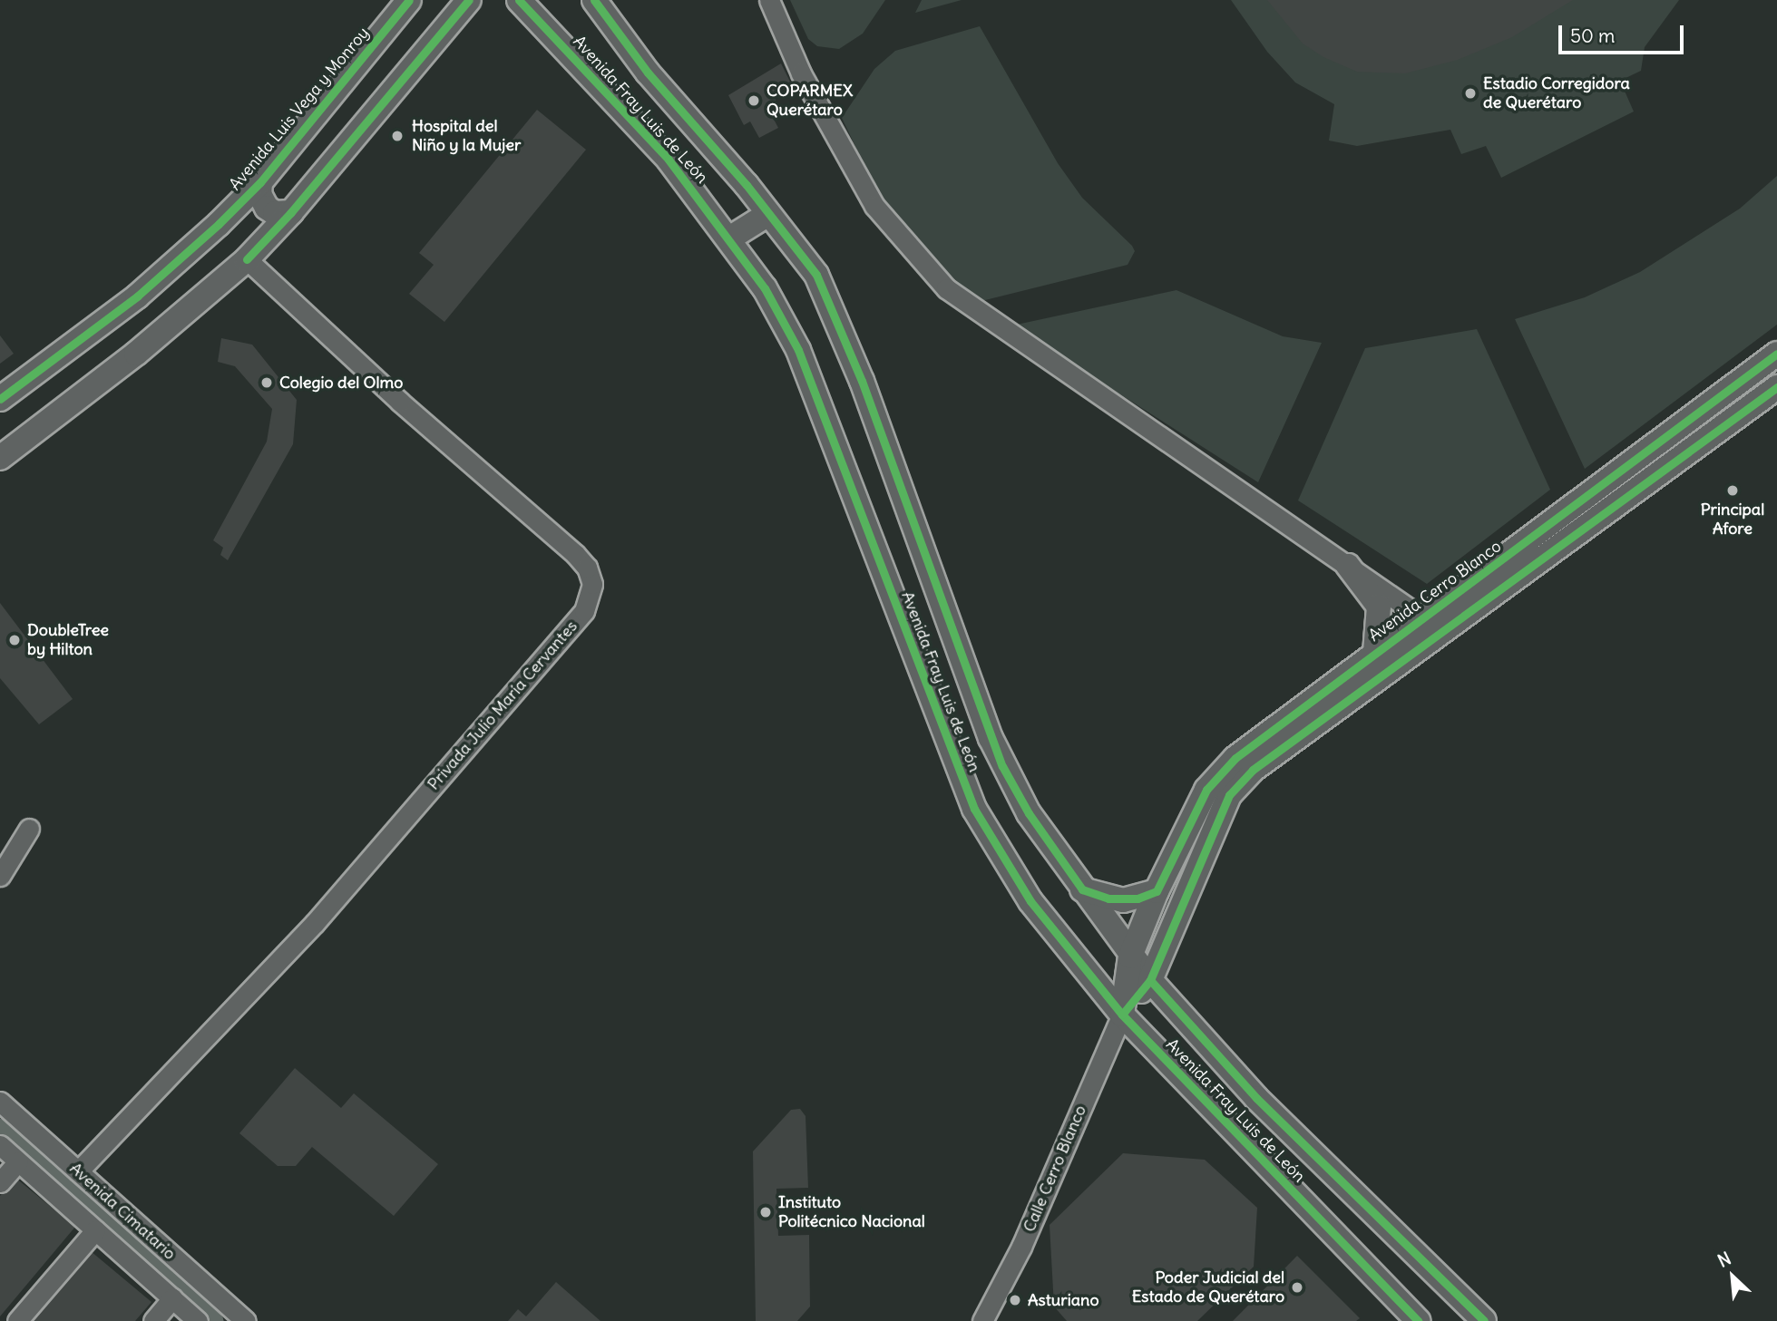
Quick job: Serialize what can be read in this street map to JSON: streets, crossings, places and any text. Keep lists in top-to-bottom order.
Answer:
{
  "streets": {
    "main road": ["Avenida Luis Vega y Monroy", "Avenida Fray Luis de León", "Avenida Cerro Blanco"],
    "street": ["Privada Julio María Cervantes", "Calle Cerro Blanco", "Avenida Cimatario"]
  },
  "crossings": [
    ["Avenida Fray Luis de León", "Avenida Cerro Blanco"],
    ["Avenida Fray Luis de León", "Calle Cerro Blanco"],
    ["Avenida Cerro Blanco", "Calle Cerro Blanco"],
    ["Privada Julio María Cervantes", "Avenida Cimatario"]
  ],
  "places": [
    "Estadio Corregidora de Querétaro",
    "COPARMEX Querétaro",
    "Hospital del Niño y la Mujer",
    "Colegio del Olmo",
    "Principal Afore",
    "DoubleTree by Hilton",
    "Instituto Politécnico Nacional",
    "Poder Judicial del Estado de Querétaro",
    "Asturiano"
  ],
  "scale_bar": "50 m",
  "north": "top left"
}
